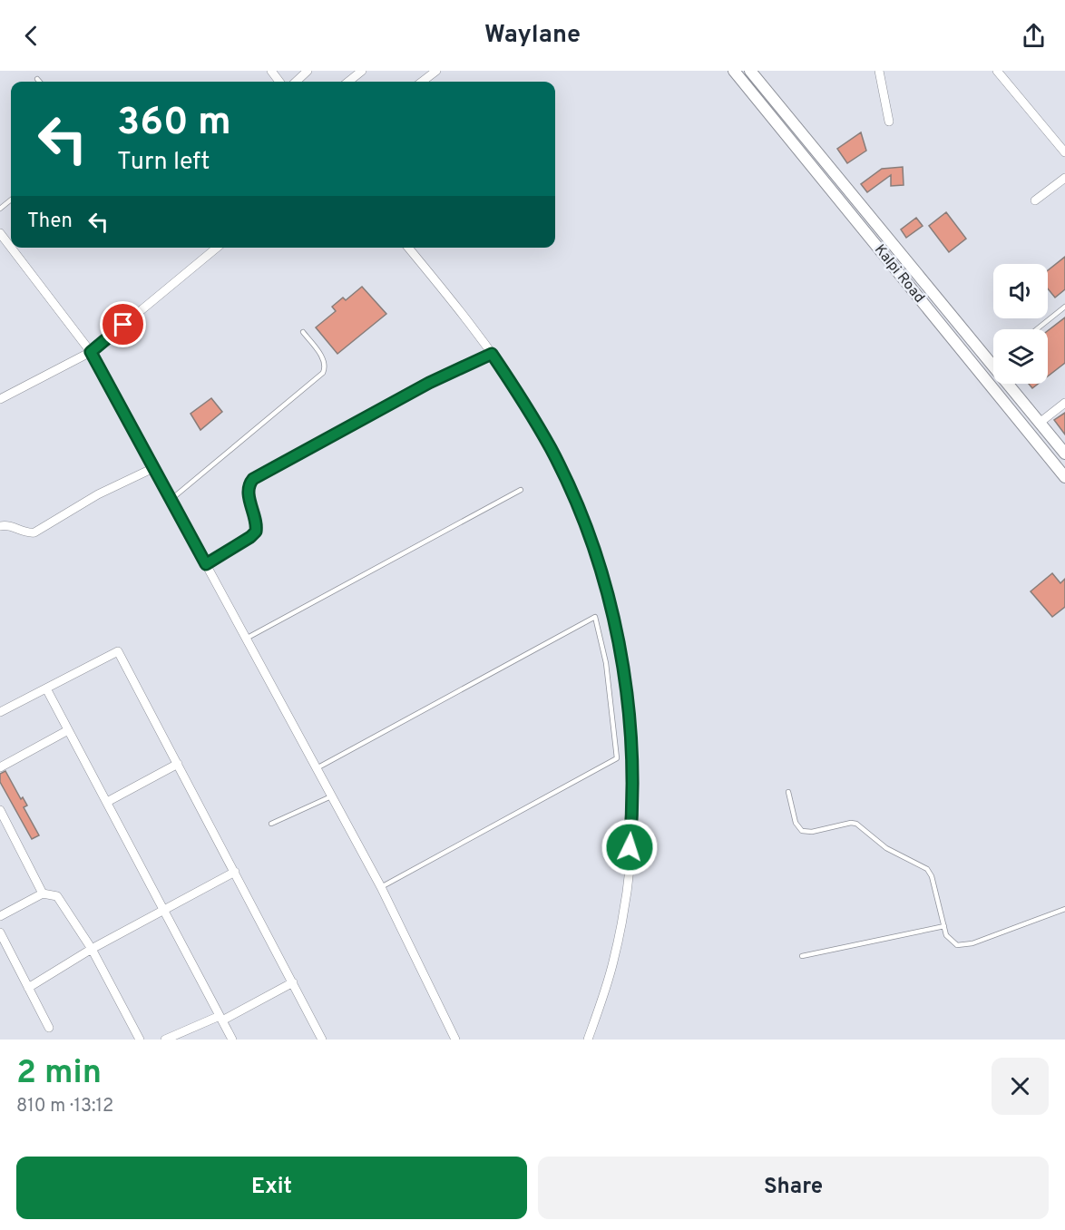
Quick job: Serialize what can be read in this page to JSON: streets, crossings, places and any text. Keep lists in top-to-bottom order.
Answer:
{
  "streets": {
    "main road": ["Kalpi Road"]
  },
  "page": {
    "header": "Waylane",
    "turn": ["360 m", "Turn left"],
    "then": "Then",
    "heading": ["2 min", "810 m · 13:12"],
    "buttons": ["Exit", "Share"]
  }
}
